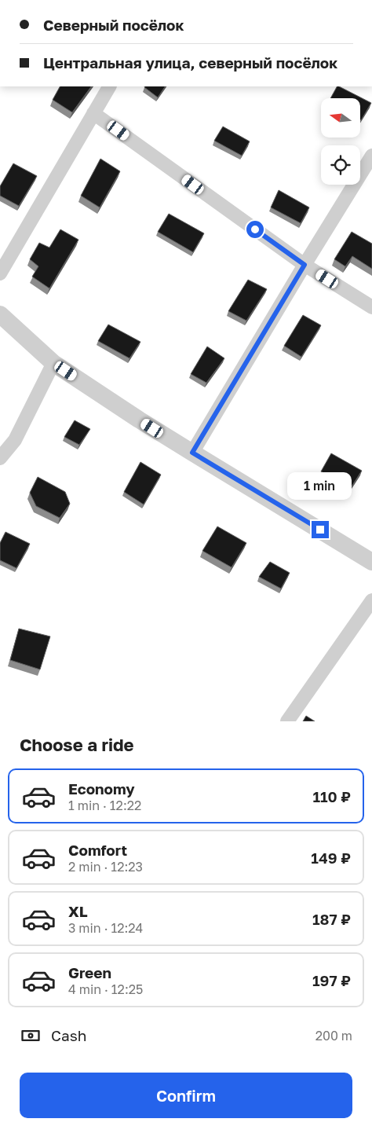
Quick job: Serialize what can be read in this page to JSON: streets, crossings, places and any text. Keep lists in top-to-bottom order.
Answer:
{
  "north": "left",
  "page": {
    "banner": ["Северный посёлок", "Центральная улица, северный посёлок"],
    "bubble": "1 min",
    "heading": "Choose a ride",
    "list": [
      {
        "name": "Economy",
        "note": "1 min · 12:22",
        "value": "110 ₽"
      },
      {
        "name": "Comfort",
        "note": "2 min · 12:23",
        "value": "149 ₽"
      },
      {
        "name": "XL",
        "note": "3 min · 12:24",
        "value": "187 ₽"
      },
      {
        "name": "Green",
        "note": "4 min · 12:25",
        "value": "197 ₽"
      }
    ],
    "pay": ["Cash", "200 m"],
    "buttons": "Confirm"
  }
}
